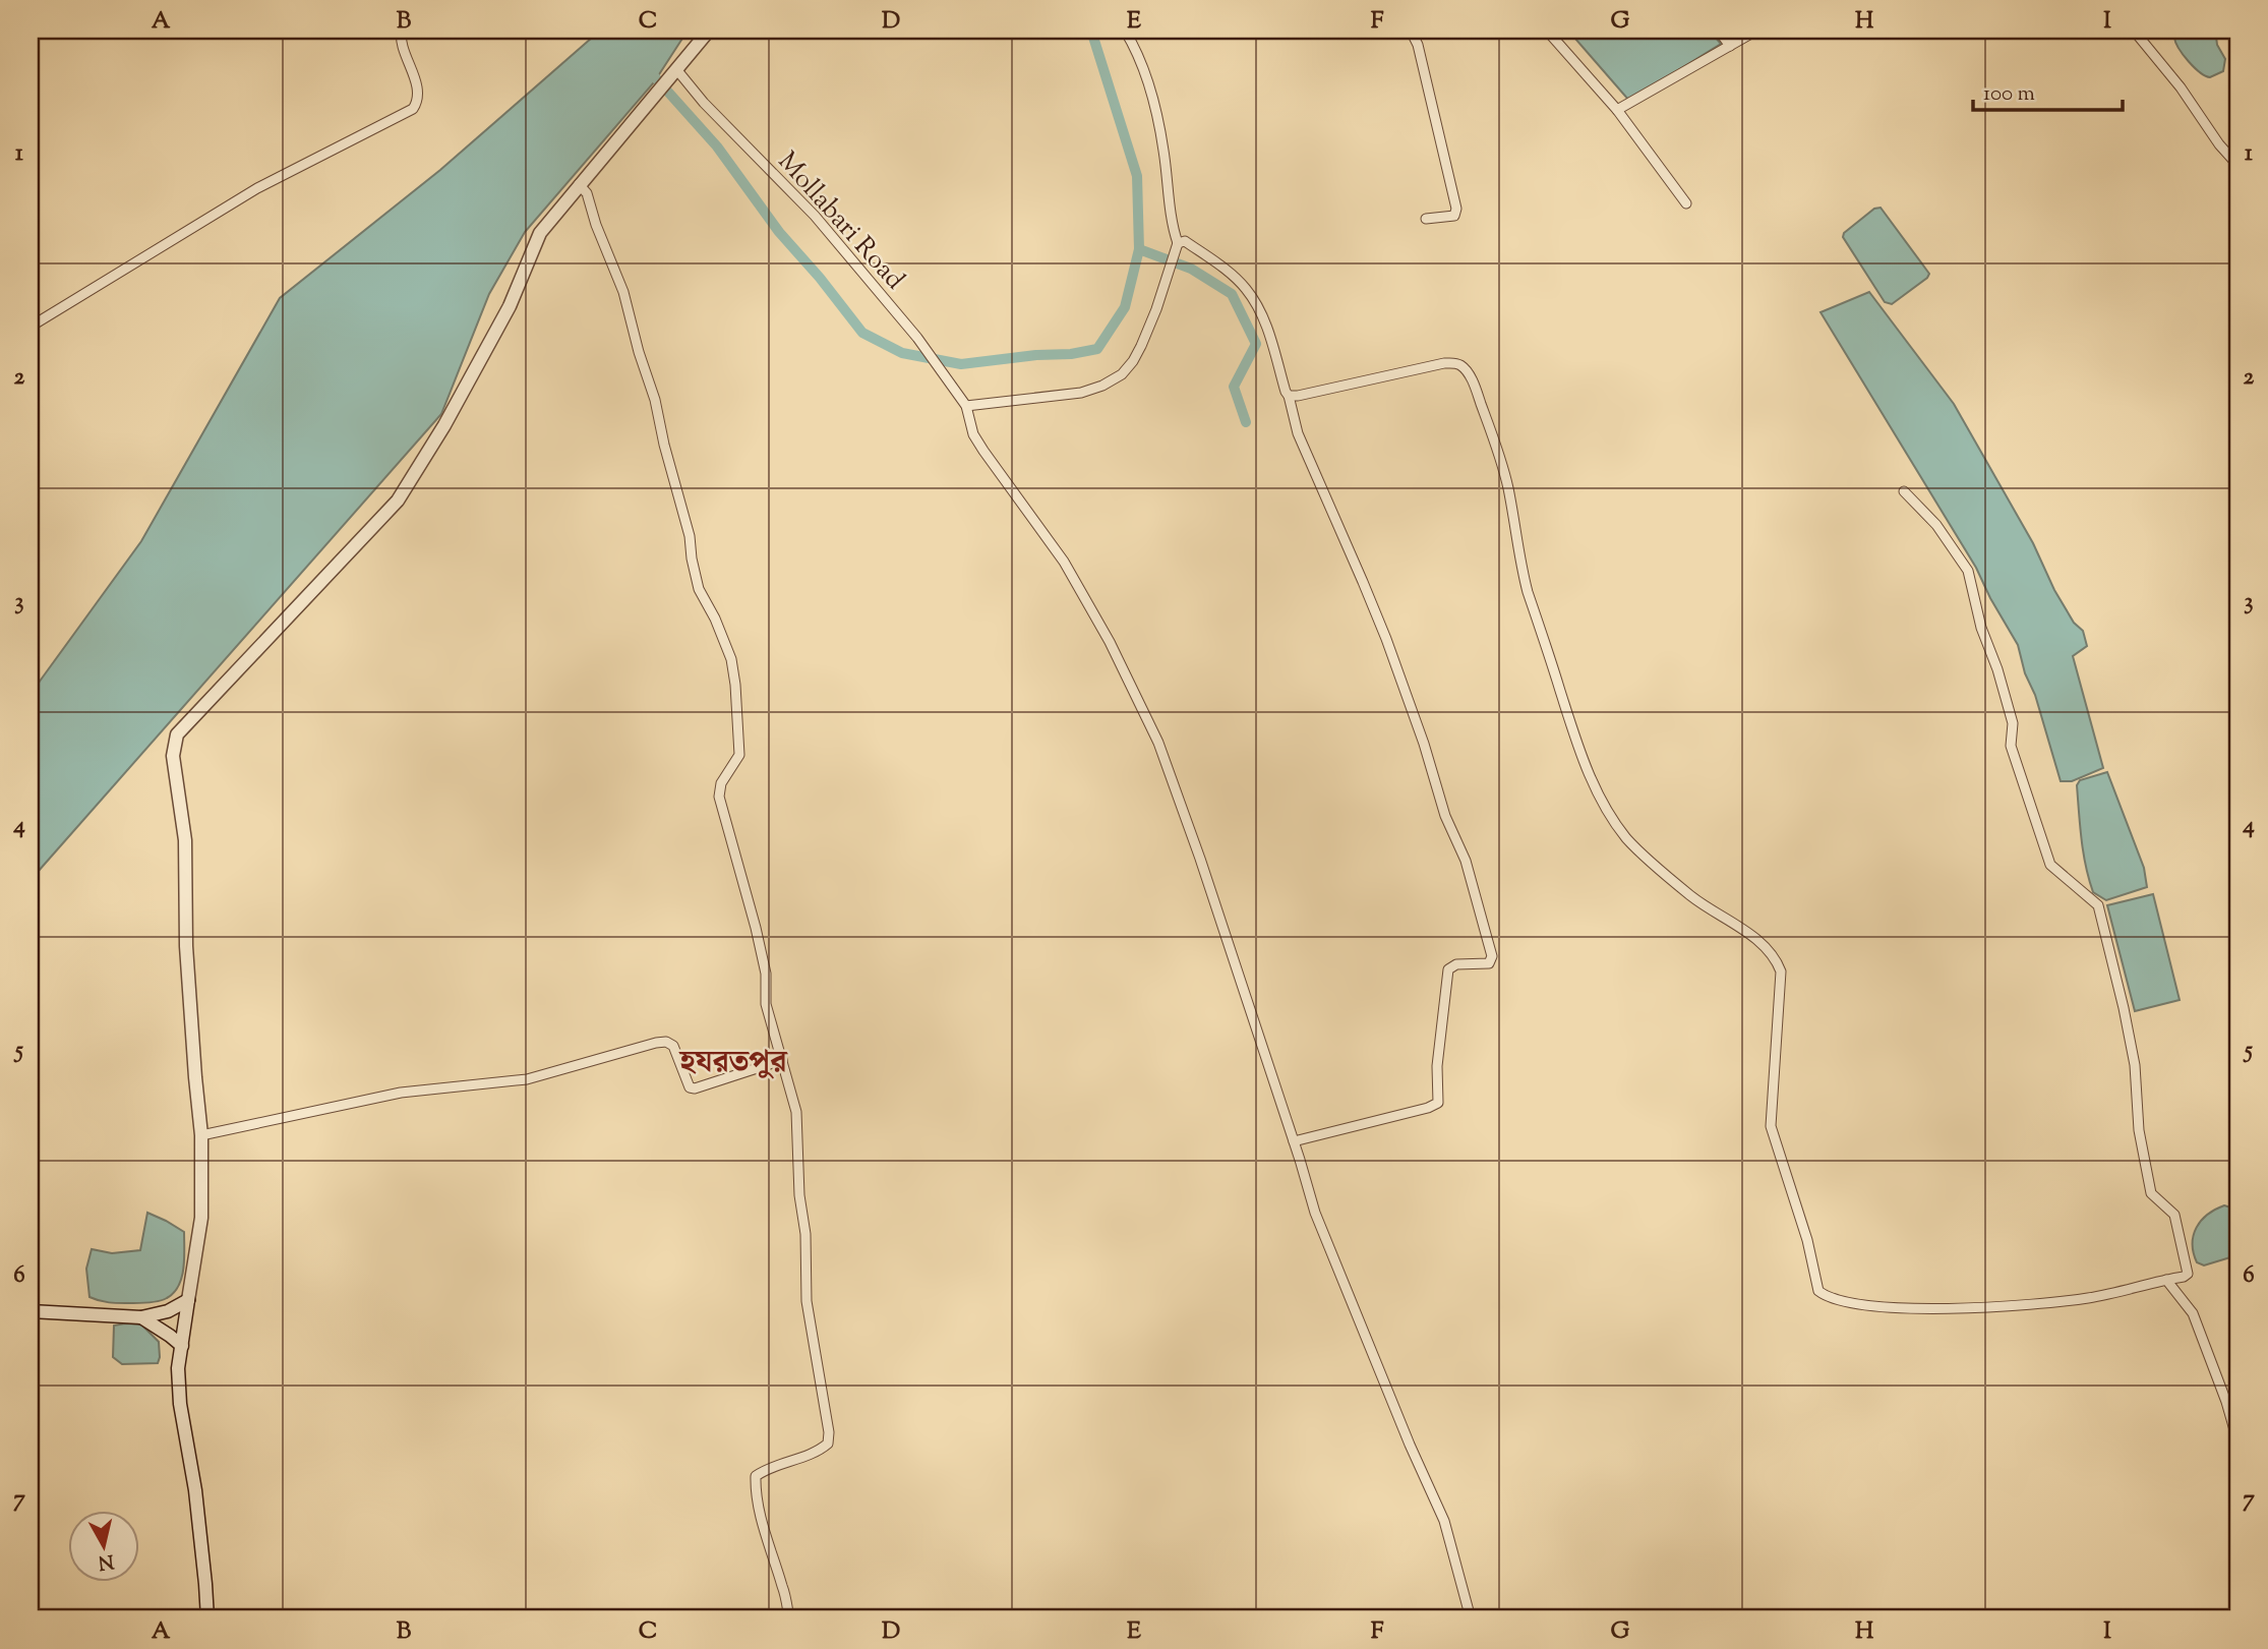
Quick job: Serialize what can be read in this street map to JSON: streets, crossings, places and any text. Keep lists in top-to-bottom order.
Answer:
{
  "streets": {
    "street": ["Mollabari Road"]
  },
  "districts": ["হযরতপুর"],
  "scale_bar": "100 m",
  "north": "bottom",
  "grid": {
    "columns": [
      "A",
      "B",
      "C",
      "D",
      "E",
      "F",
      "G",
      "H",
      "I"
    ],
    "rows": [
      "1",
      "2",
      "3",
      "4",
      "5",
      "6",
      "7"
    ]
  }
}
